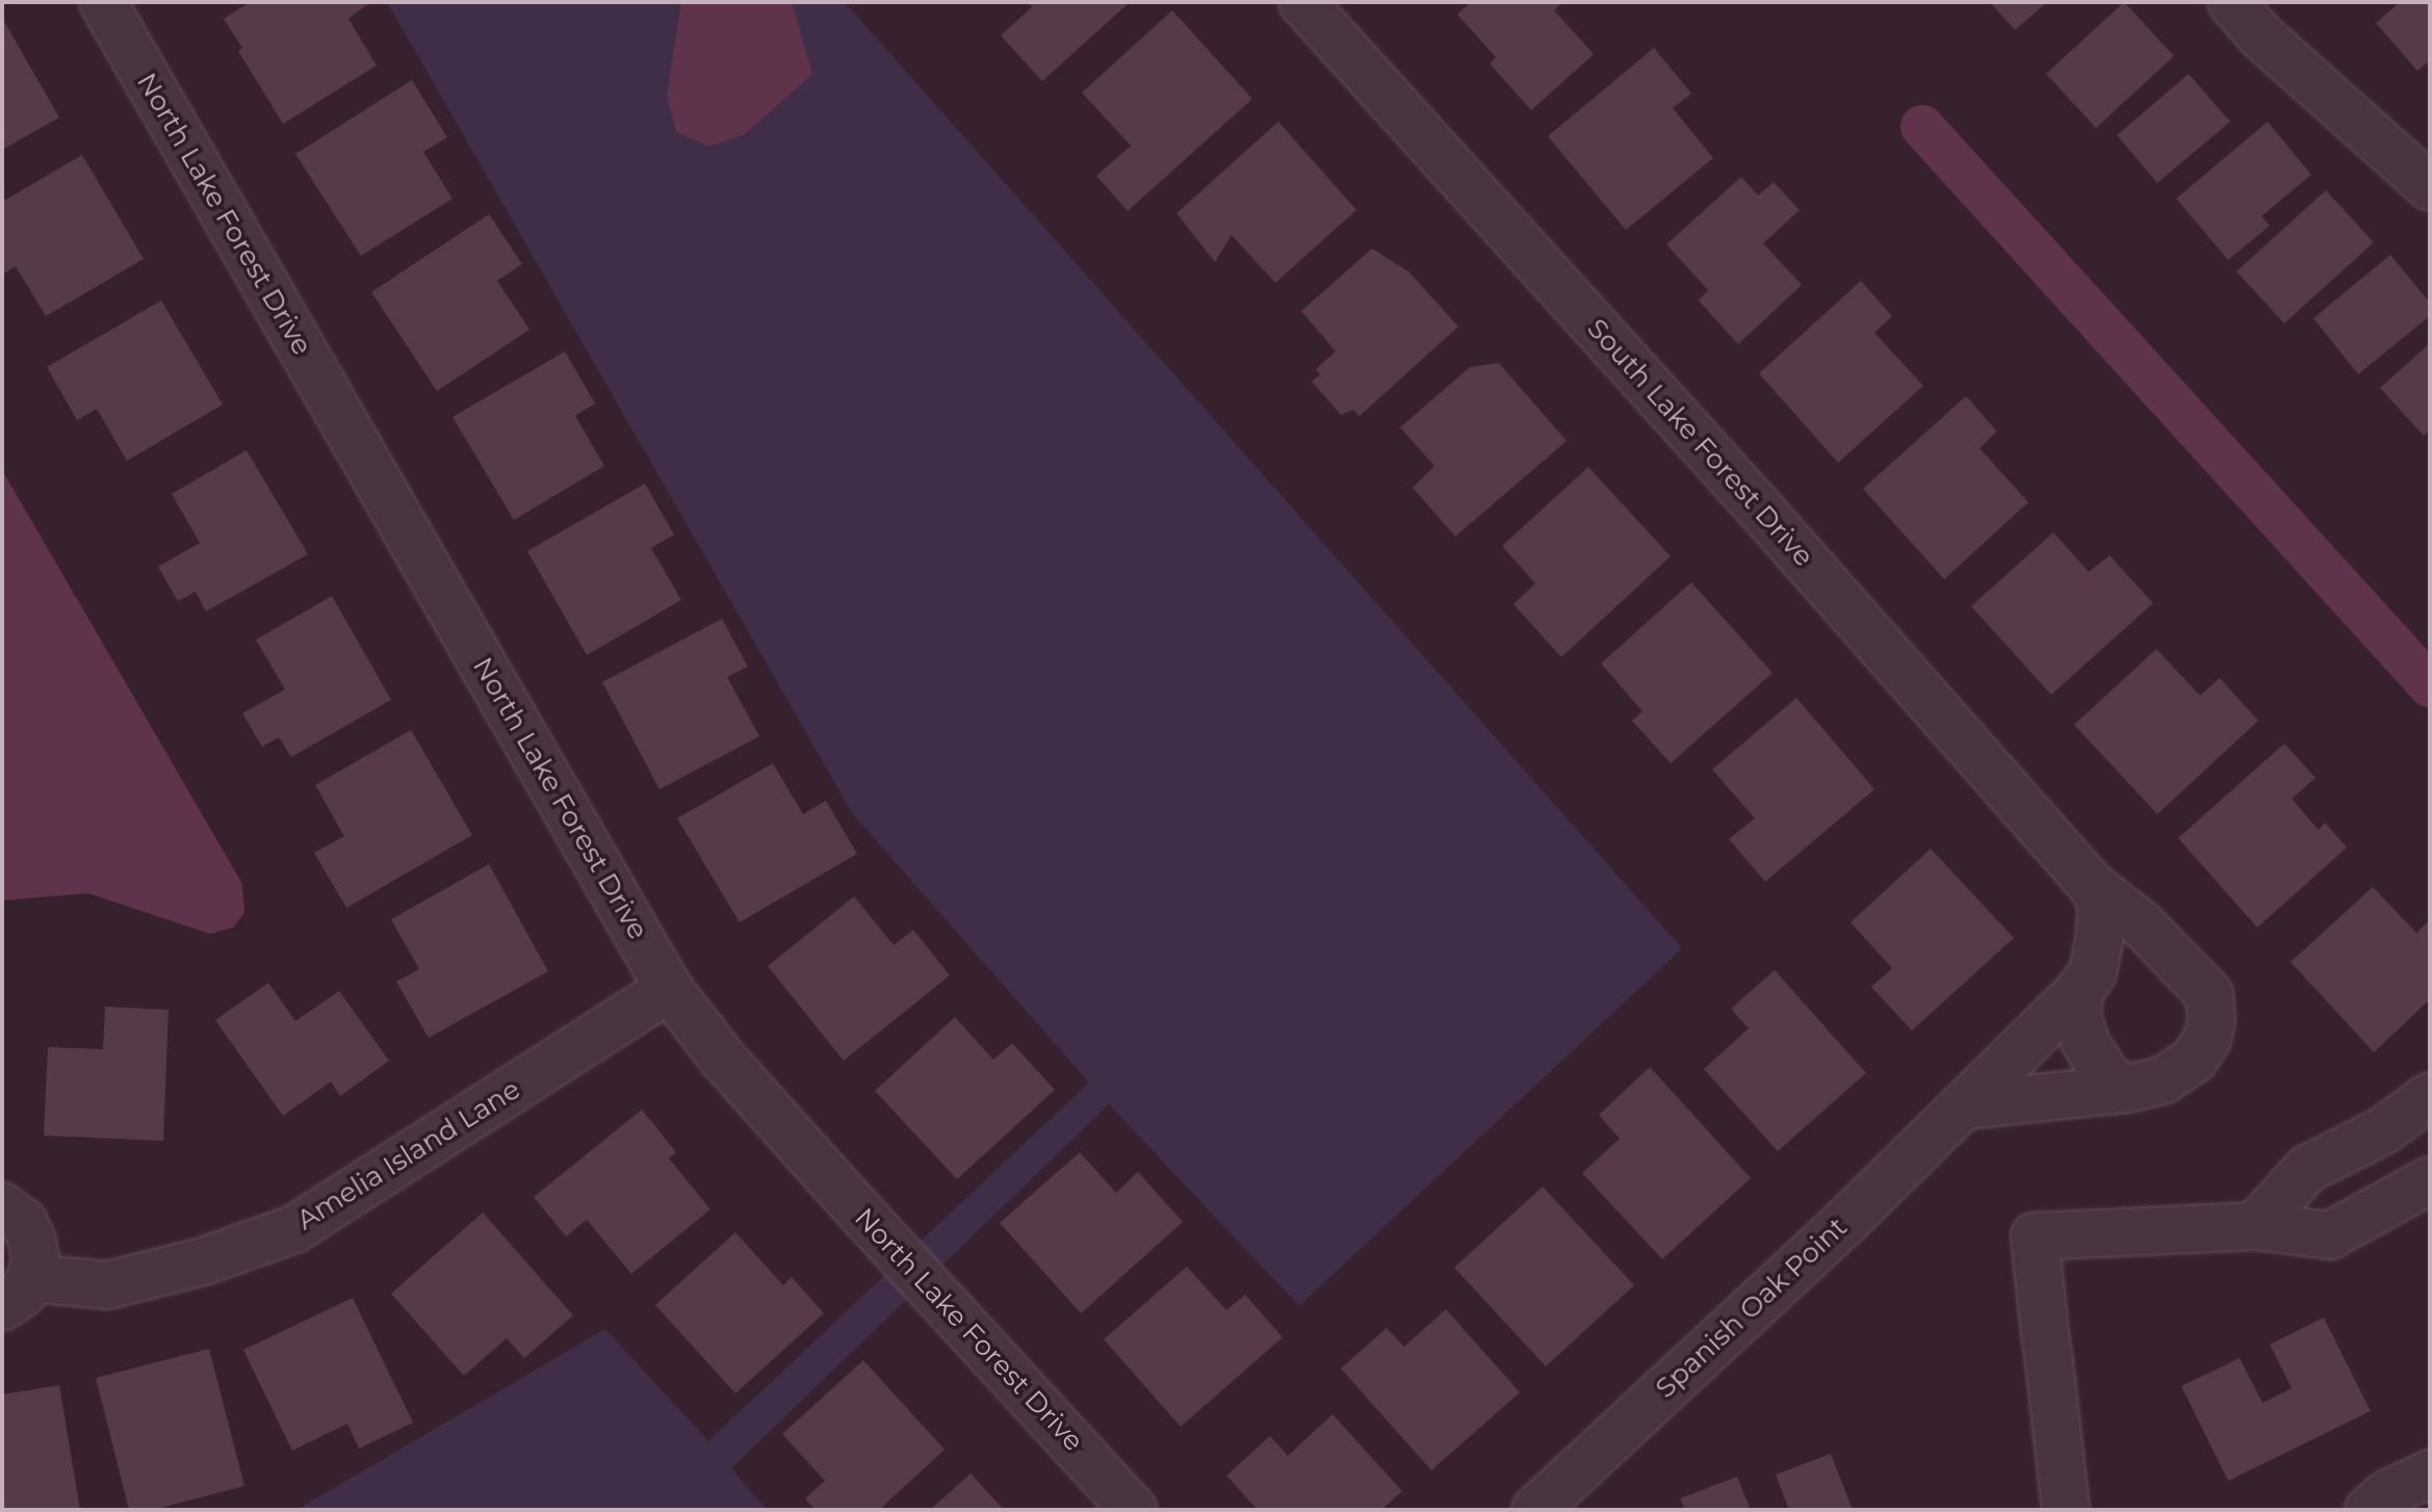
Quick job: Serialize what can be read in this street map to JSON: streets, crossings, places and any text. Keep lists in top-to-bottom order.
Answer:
{
  "streets": {
    "street": [
      "North Lake Forest Drive",
      "South Lake Forest Drive",
      "Amelia Island Lane",
      "Spanish Oak Point"
    ]
  },
  "crossings": [
    ["North Lake Forest Drive", "Amelia Island Lane"],
    ["South Lake Forest Drive", "Spanish Oak Point"]
  ]
}
